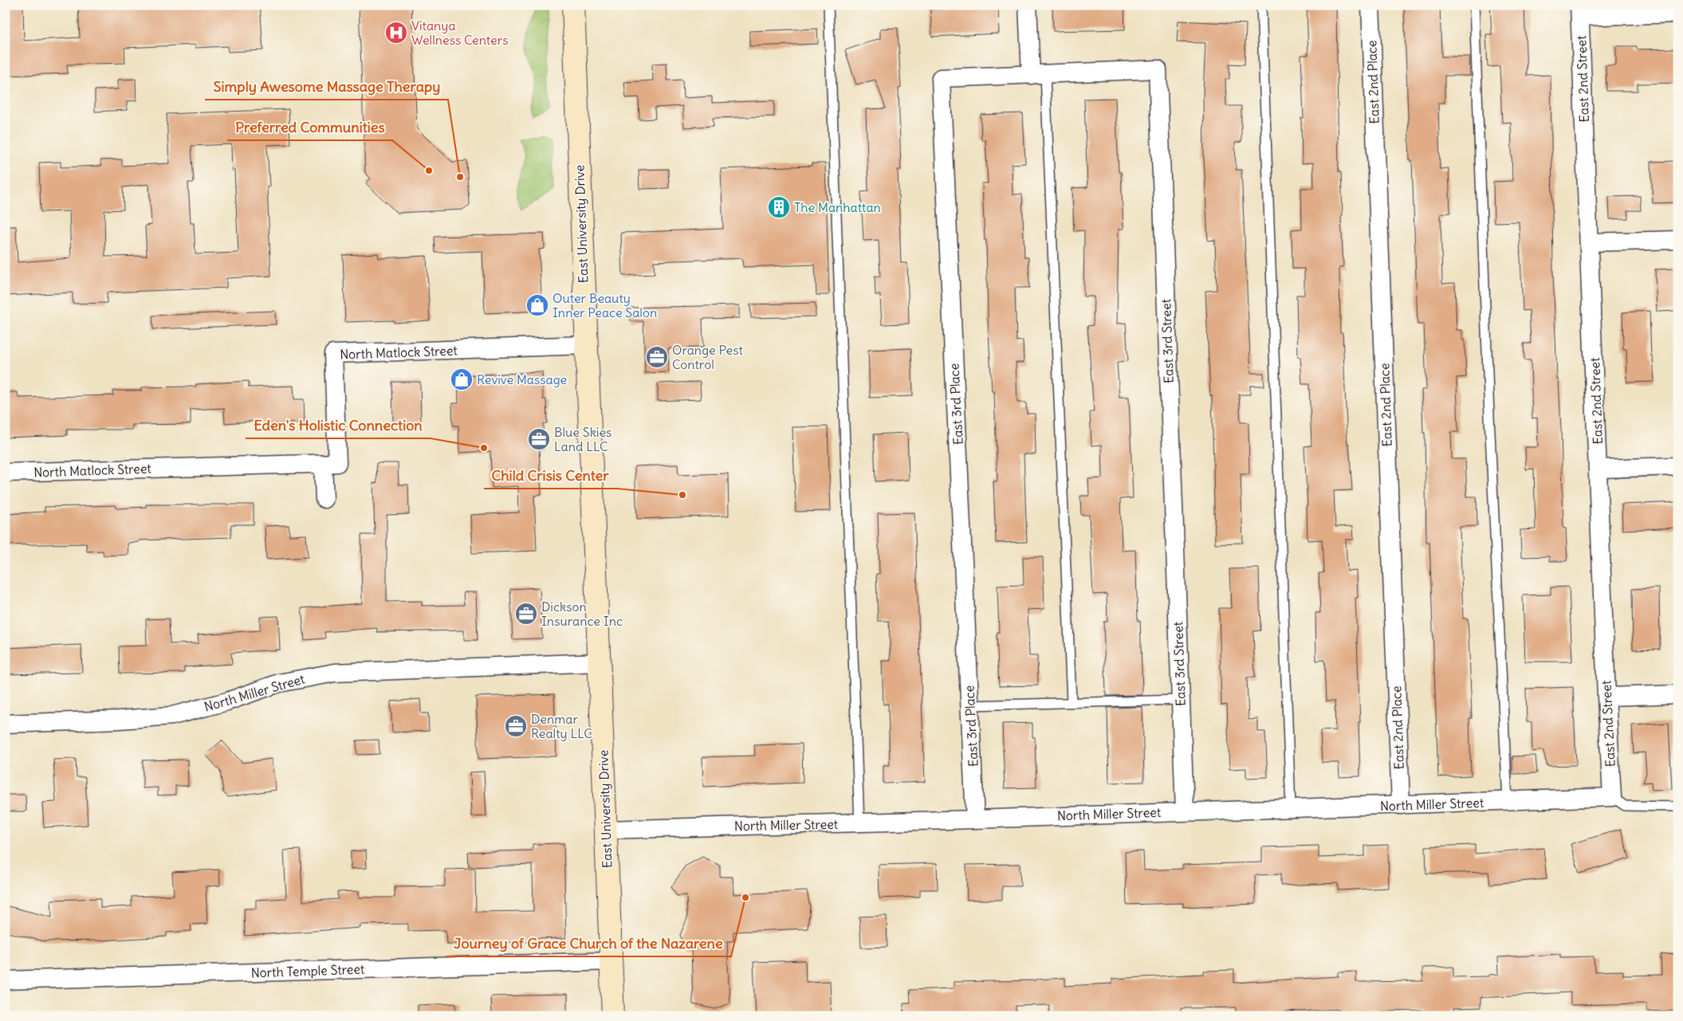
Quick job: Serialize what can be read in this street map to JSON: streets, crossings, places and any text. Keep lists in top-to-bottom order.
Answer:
{
  "streets": {
    "main road": ["East University Drive"],
    "street": [
      "East 2nd Street",
      "East 2nd Place",
      "East 3rd Street",
      "North Matlock Street",
      "East 3rd Place",
      "North Miller Street",
      "North Temple Street"
    ]
  },
  "crossings": [
    ["East 2nd Street", "North Miller Street"],
    ["East 2nd Place", "North Miller Street"],
    ["East University Drive", "North Matlock Street"],
    ["East University Drive", "North Miller Street"],
    ["East University Drive", "North Temple Street"],
    ["East 3rd Street", "East 3rd Place"],
    ["East 3rd Street", "North Miller Street"],
    ["East 3rd Place", "North Miller Street"]
  ],
  "places": {
    "hospital": ["Vitanya Wellness Centers"],
    "other": [
      "Preferred Communities",
      "Simply Awesome Massage Therapy",
      "Eden's Holistic Connection",
      "Child Crisis Center",
      "Journey of Grace Church of the Nazarene"
    ],
    "building": ["The Manhattan"],
    "shop": ["Outer Beauty Inner Peace Salon", "Revive Massage"],
    "office": [
      "Orange Pest Control",
      "Blue Skies Land LLC",
      "Dickson Insurance Inc",
      "Denmar Realty LLC"
    ]
  }
}
